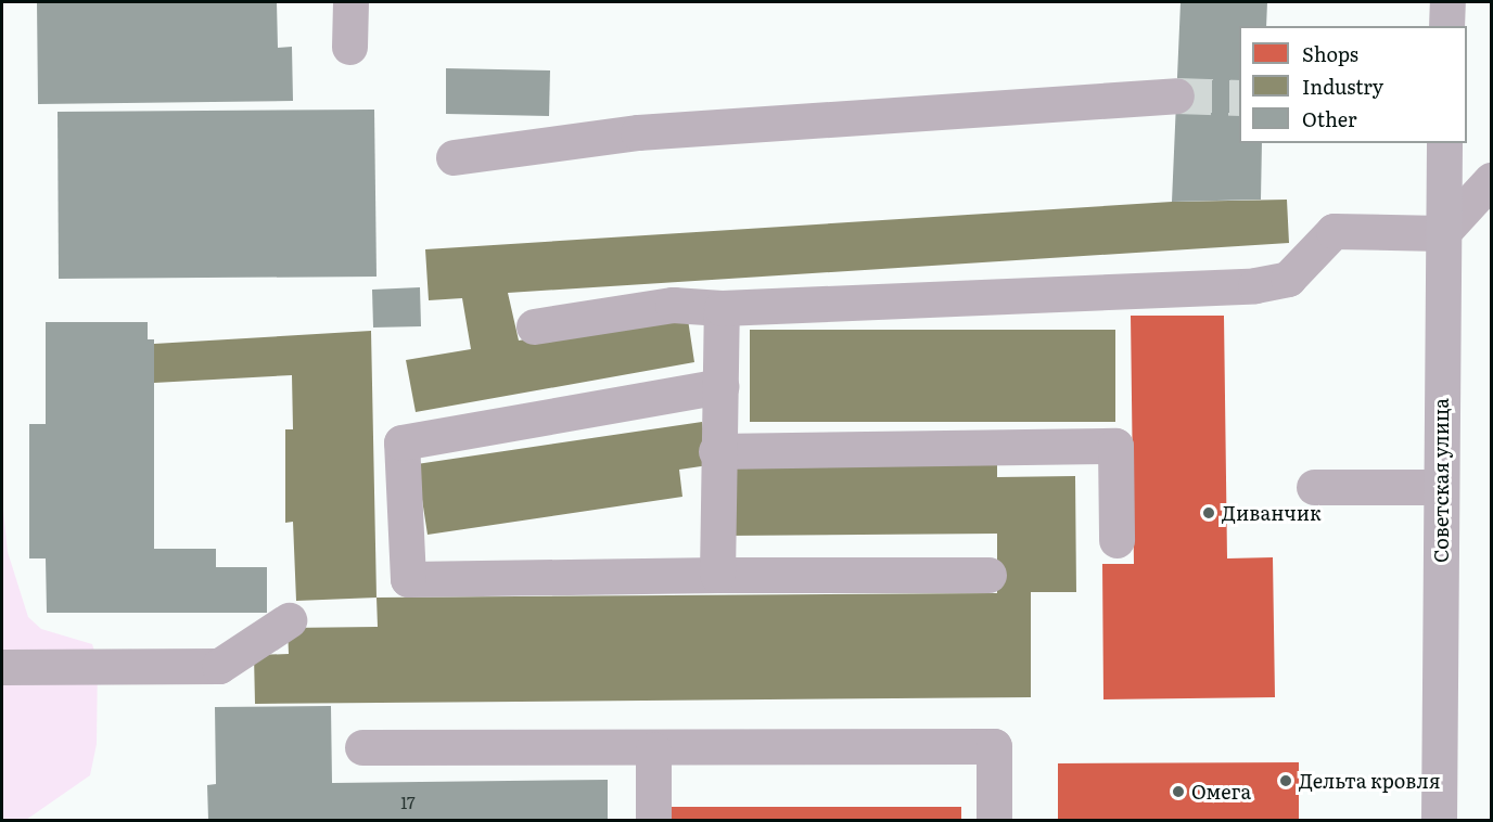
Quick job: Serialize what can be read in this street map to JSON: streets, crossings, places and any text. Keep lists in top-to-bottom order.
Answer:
{
  "streets": {
    "main road": ["Советская улица"]
  },
  "places": ["Диванчик", "Дельта кровля", "Омега"],
  "house_numbers": ["17"],
  "legend": ["Shops", "Industry", "Other"]
}
